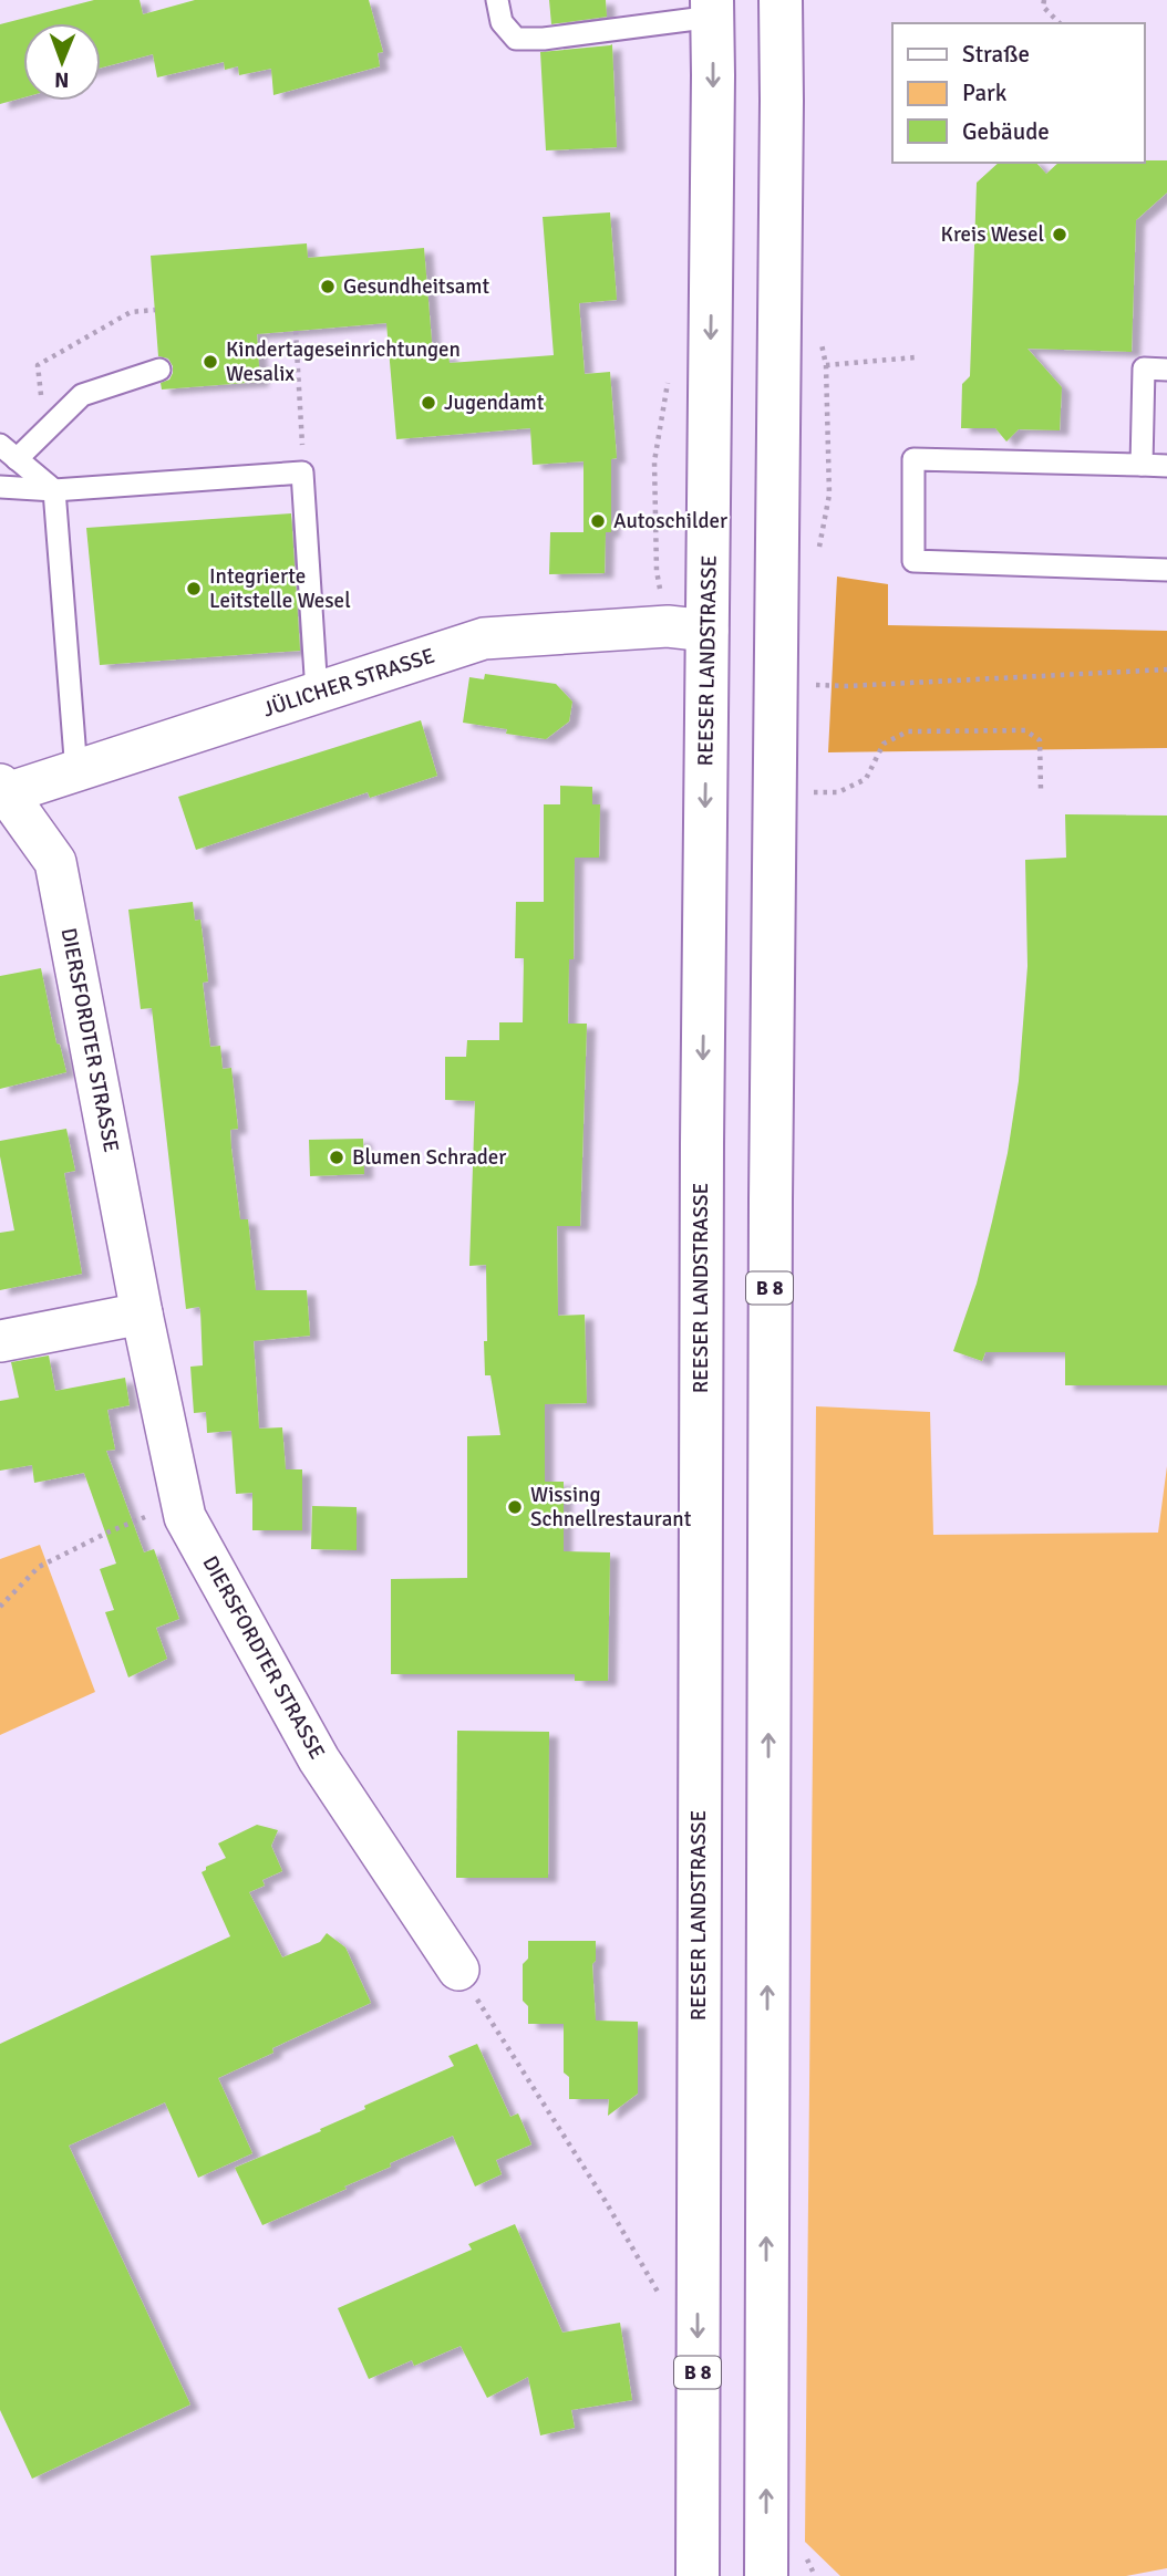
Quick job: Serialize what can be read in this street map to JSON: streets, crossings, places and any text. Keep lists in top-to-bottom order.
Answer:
{
  "streets": {
    "main road": ["REESER LANDSTRASSE", "B 8"],
    "street": ["JÜLICHER STRASSE", "DIERSFORDTER STRASSE"]
  },
  "crossings": [
    ["REESER LANDSTRASSE", "JÜLICHER STRASSE"],
    ["JÜLICHER STRASSE", "DIERSFORDTER STRASSE"]
  ],
  "places": [
    "Kreis Wesel",
    "Gesundheitsamt",
    "Kindertageseinrichtungen Wesalix",
    "Jugendamt",
    "Autoschilder",
    "Integrierte Leitstelle Wesel",
    "Blumen Schrader",
    "Wissing Schnellrestaurant"
  ],
  "legend": ["Straße", "Park", "Gebäude"],
  "north": "bottom"
}
